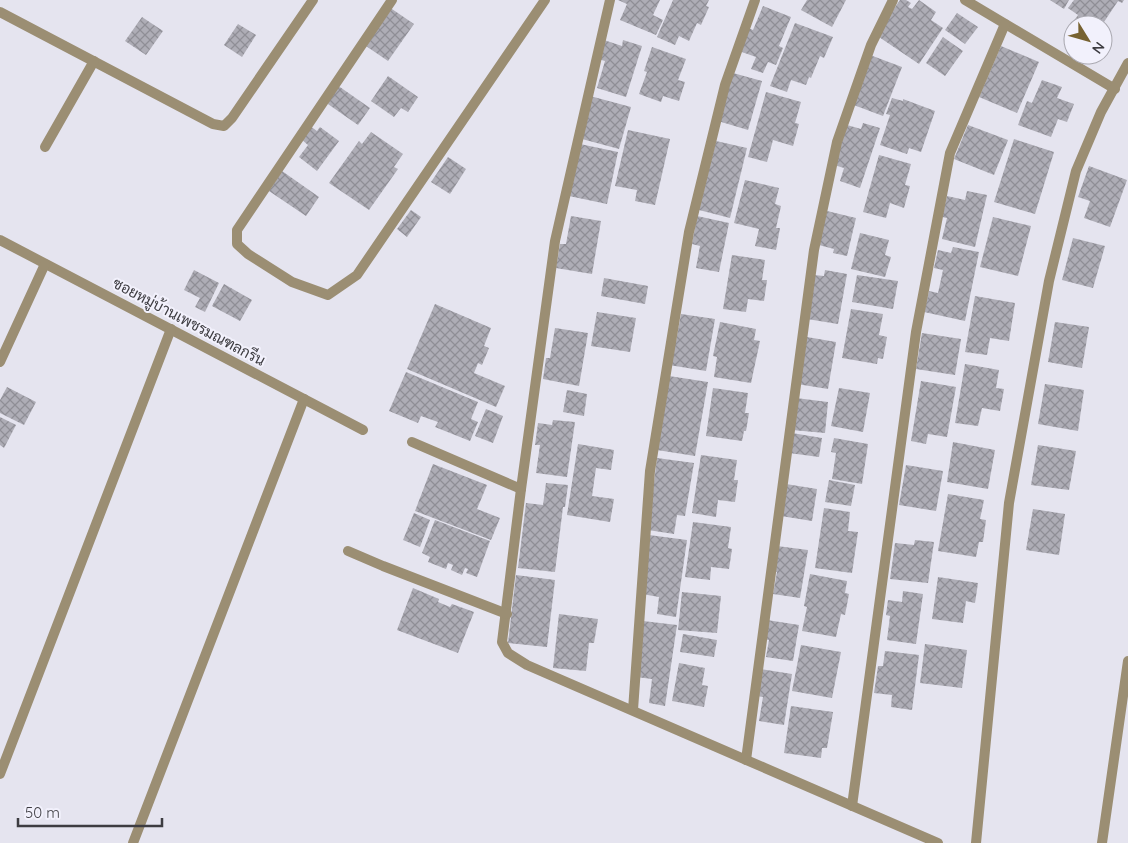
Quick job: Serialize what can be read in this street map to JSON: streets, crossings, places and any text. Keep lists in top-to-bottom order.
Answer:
{
  "streets": {
    "street": ["ซอยหมู่บ้านเพชรมณฑลกรีน"]
  },
  "scale_bar": "50 m",
  "north": "bottom right"
}
